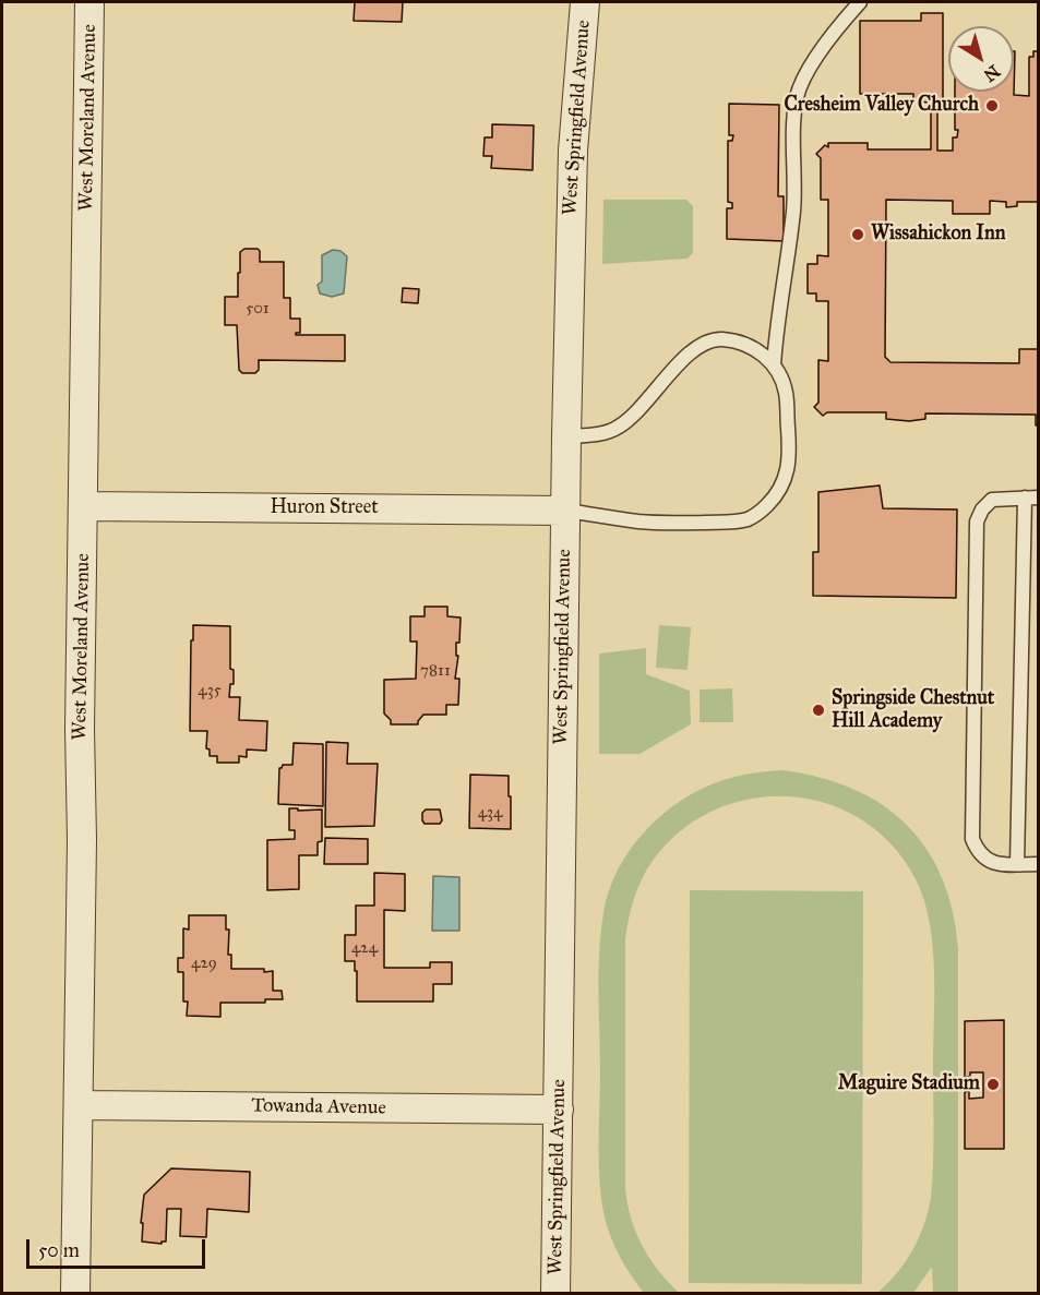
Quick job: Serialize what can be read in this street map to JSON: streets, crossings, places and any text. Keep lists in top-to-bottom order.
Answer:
{
  "streets": {
    "street": [
      "West Moreland Avenue",
      "West Springfield Avenue",
      "Huron Street",
      "Towanda Avenue"
    ]
  },
  "crossings": [
    ["West Moreland Avenue", "Huron Street"],
    ["West Moreland Avenue", "Towanda Avenue"],
    ["West Springfield Avenue", "Huron Street"],
    ["West Springfield Avenue", "Towanda Avenue"]
  ],
  "places": [
    "Cresheim Valley Church",
    "Wissahickon Inn",
    "Springside Chestnut Hill Academy",
    "Maguire Stadium"
  ],
  "house_numbers": [
    "501",
    "7811",
    "435",
    "434",
    "424",
    "429"
  ],
  "scale_bar": "50 m",
  "north": "bottom right"
}
